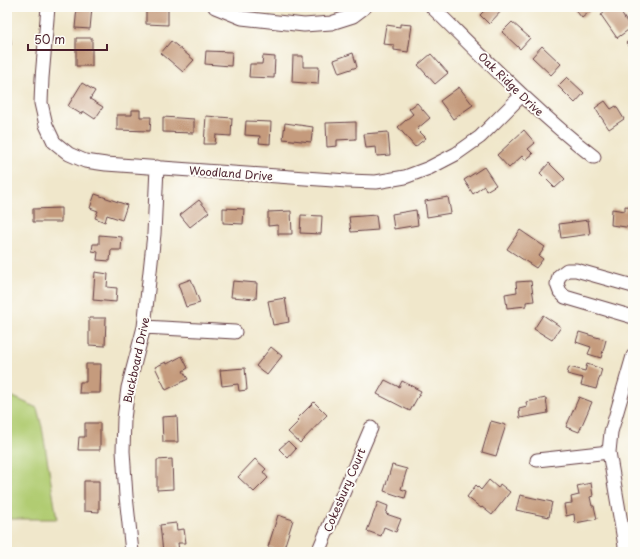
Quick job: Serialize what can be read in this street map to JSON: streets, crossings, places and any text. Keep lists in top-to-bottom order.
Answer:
{
  "streets": {
    "street": [
      "Oak Ridge Drive",
      "Woodland Drive",
      "Buckboard Drive",
      "Cokesbury Court"
    ]
  },
  "crossings": [
    ["Oak Ridge Drive", "Woodland Drive"],
    ["Woodland Drive", "Buckboard Drive"]
  ],
  "scale_bar": "50 m"
}
